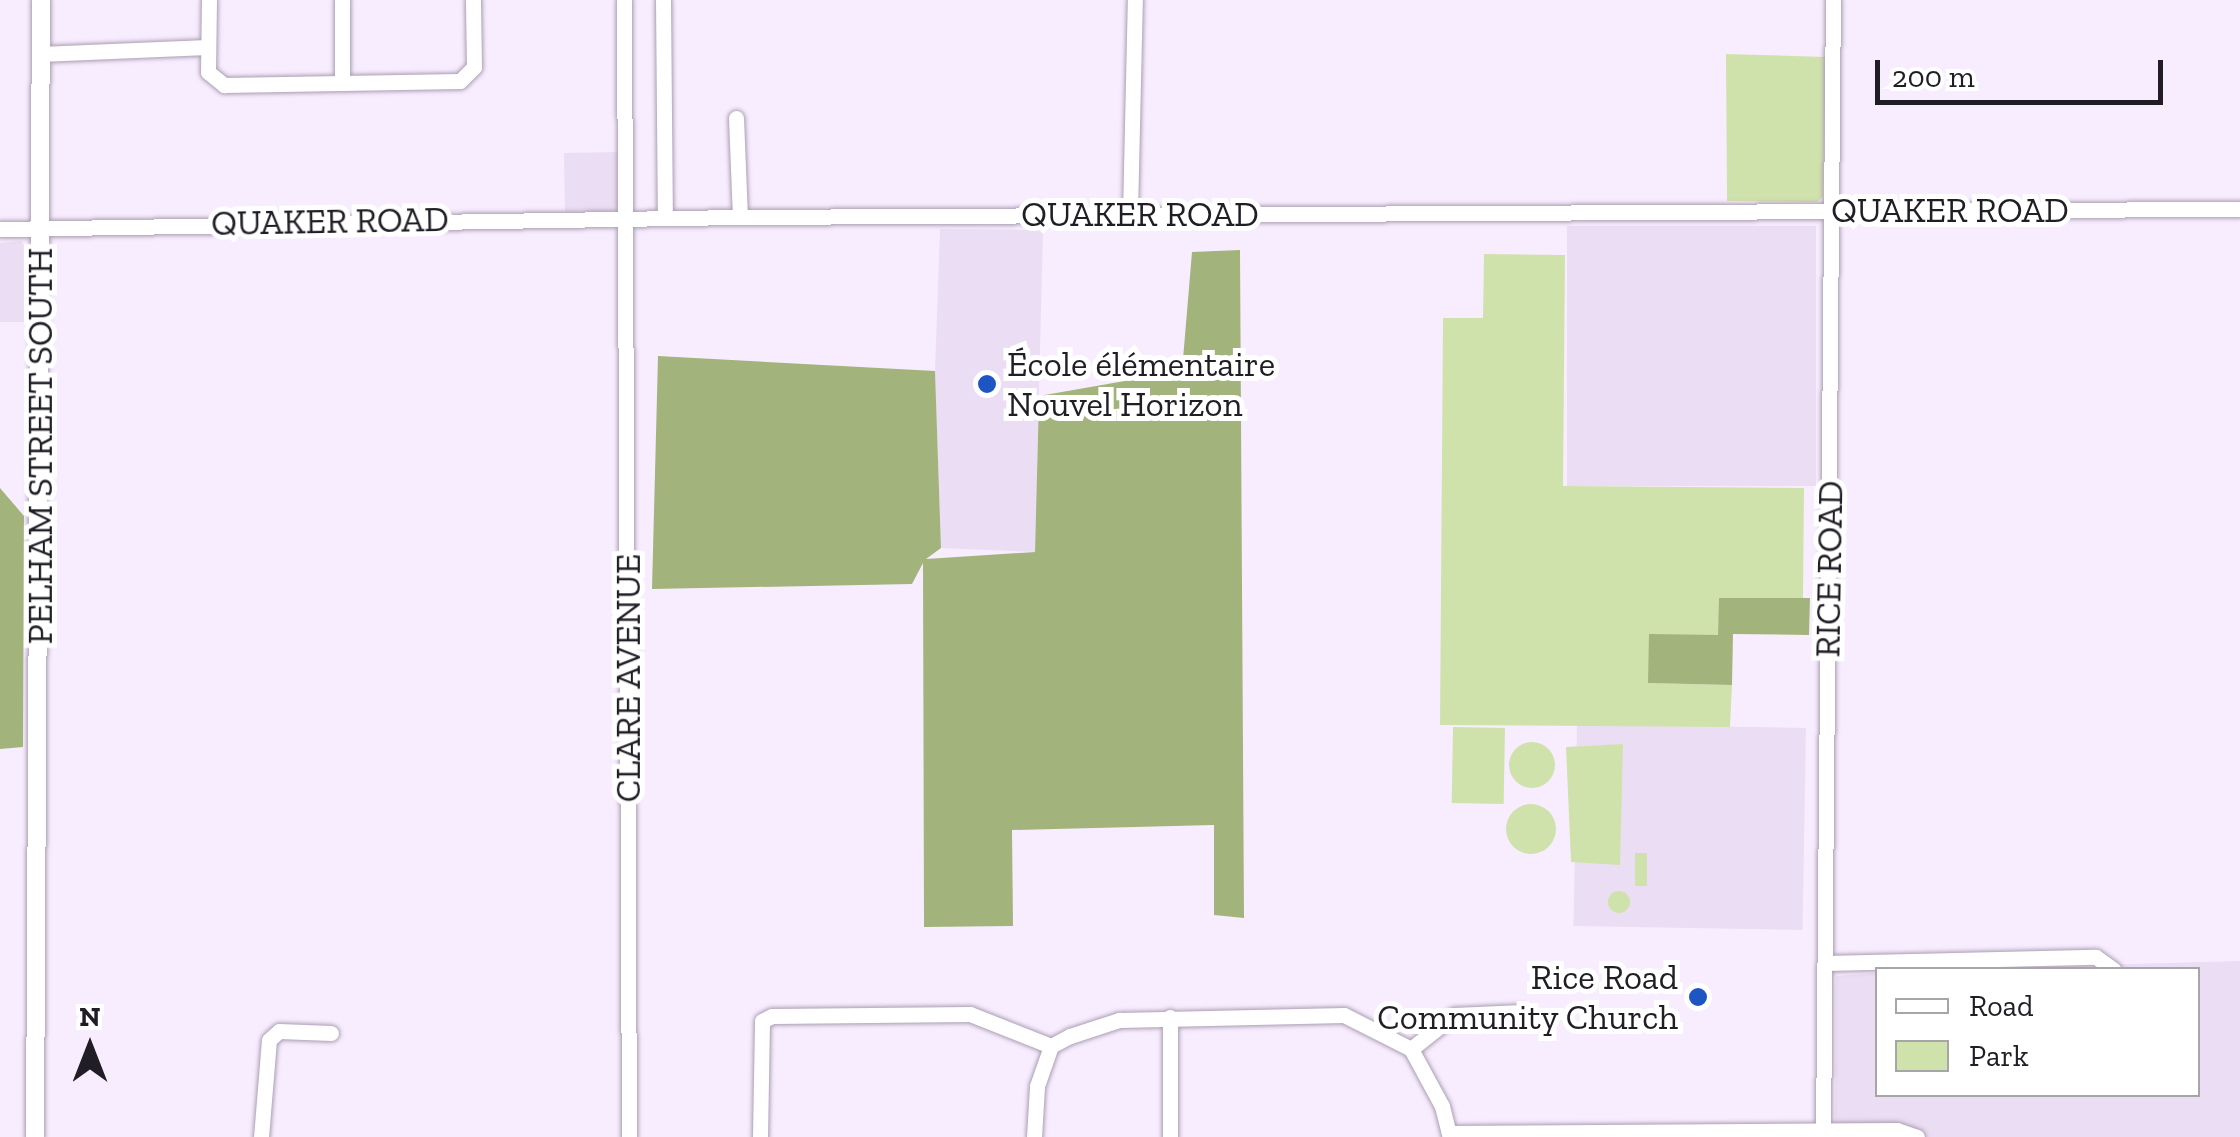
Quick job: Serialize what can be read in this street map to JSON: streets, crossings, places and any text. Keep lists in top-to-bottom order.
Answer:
{
  "streets": {
    "main road": ["PELHAM STREET SOUTH"],
    "street": ["QUAKER ROAD", "RICE ROAD", "CLARE AVENUE"]
  },
  "crossings": [
    ["QUAKER ROAD", "PELHAM STREET SOUTH"],
    ["QUAKER ROAD", "RICE ROAD"],
    ["QUAKER ROAD", "CLARE AVENUE"]
  ],
  "places": ["École élémentaire Nouvel Horizon", "Rice Road Community Church"],
  "legend": ["Road", "Park"],
  "scale_bar": "200 m",
  "north": "top"
}
